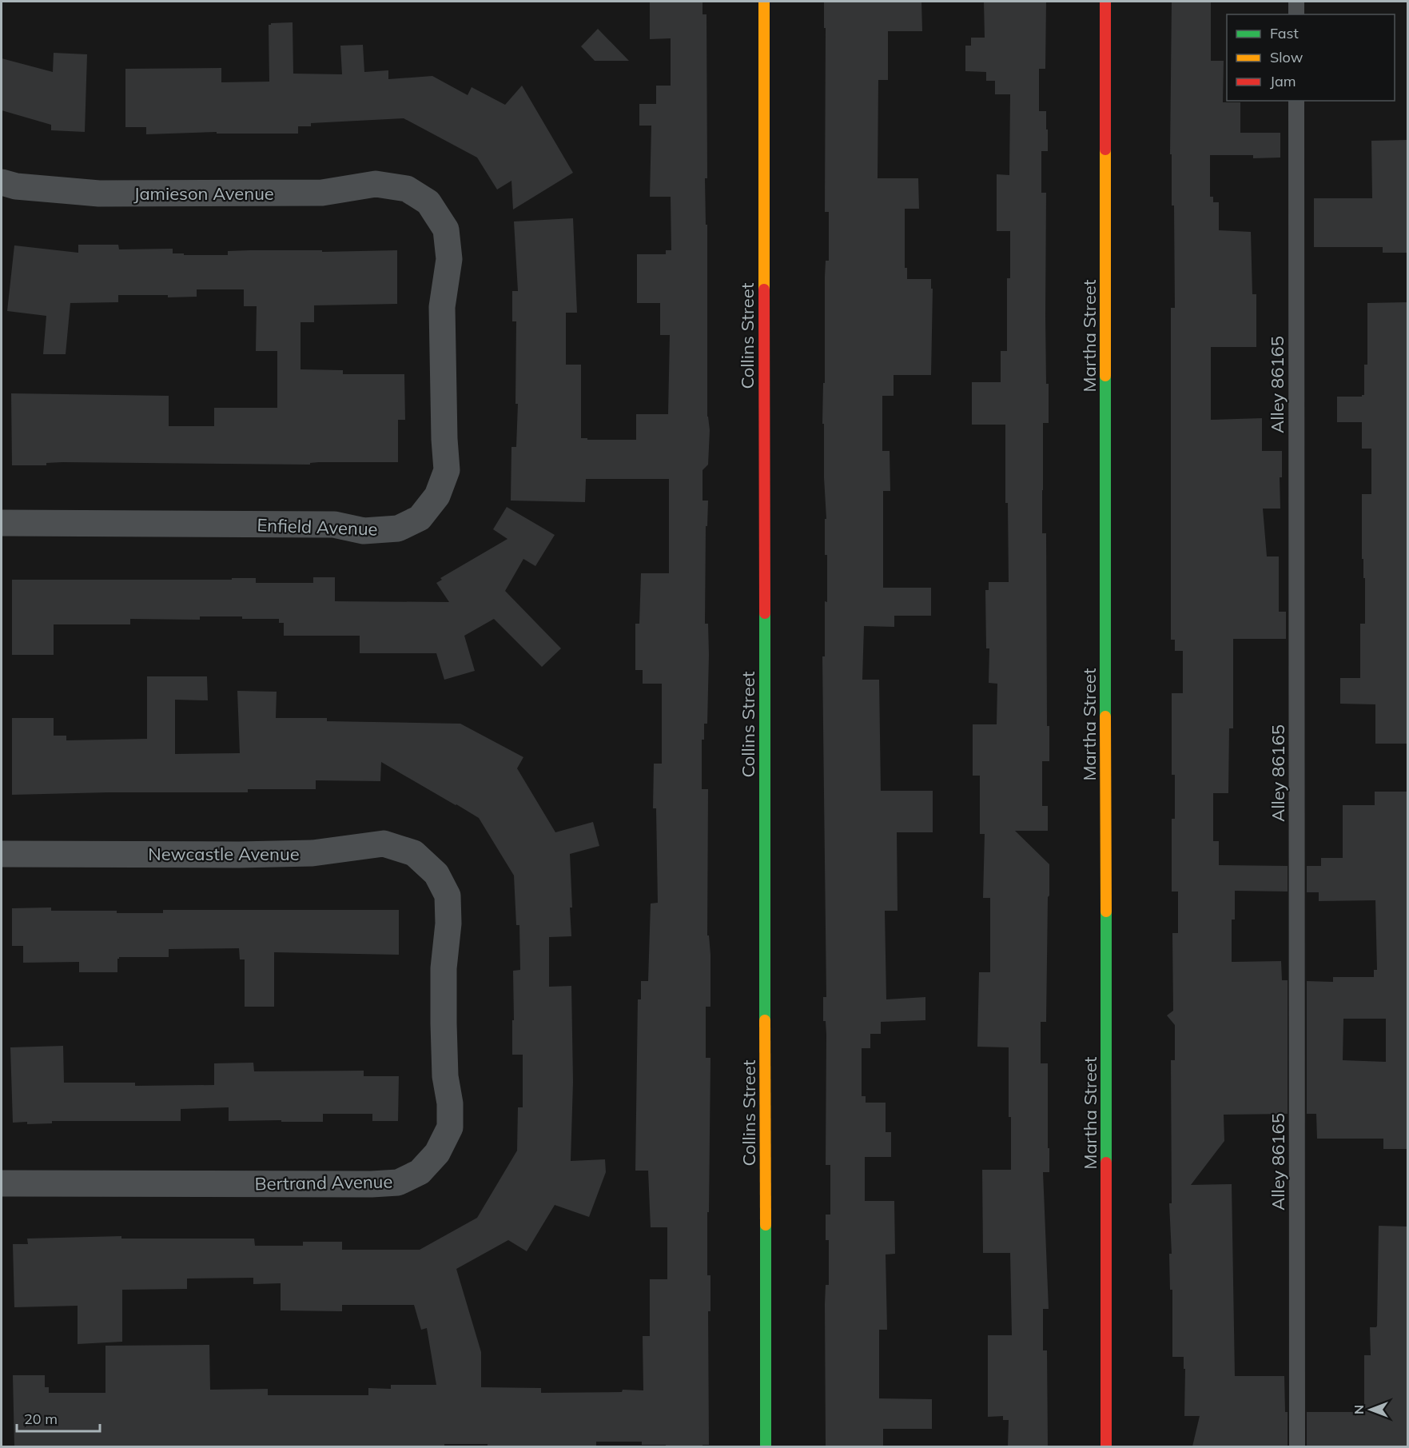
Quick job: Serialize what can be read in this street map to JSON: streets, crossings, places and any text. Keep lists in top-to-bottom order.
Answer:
{
  "streets": {
    "street": [
      "Jamieson Avenue",
      "Collins Street",
      "Martha Street",
      "Enfield Avenue",
      "Newcastle Avenue",
      "Bertrand Avenue"
    ],
    "lane": ["Alley 86165"]
  },
  "crossings": [
    ["Jamieson Avenue", "Enfield Avenue"],
    ["Newcastle Avenue", "Bertrand Avenue"]
  ],
  "legend": ["Fast", "Slow", "Jam"],
  "scale_bar": "20 m",
  "north": "left"
}
